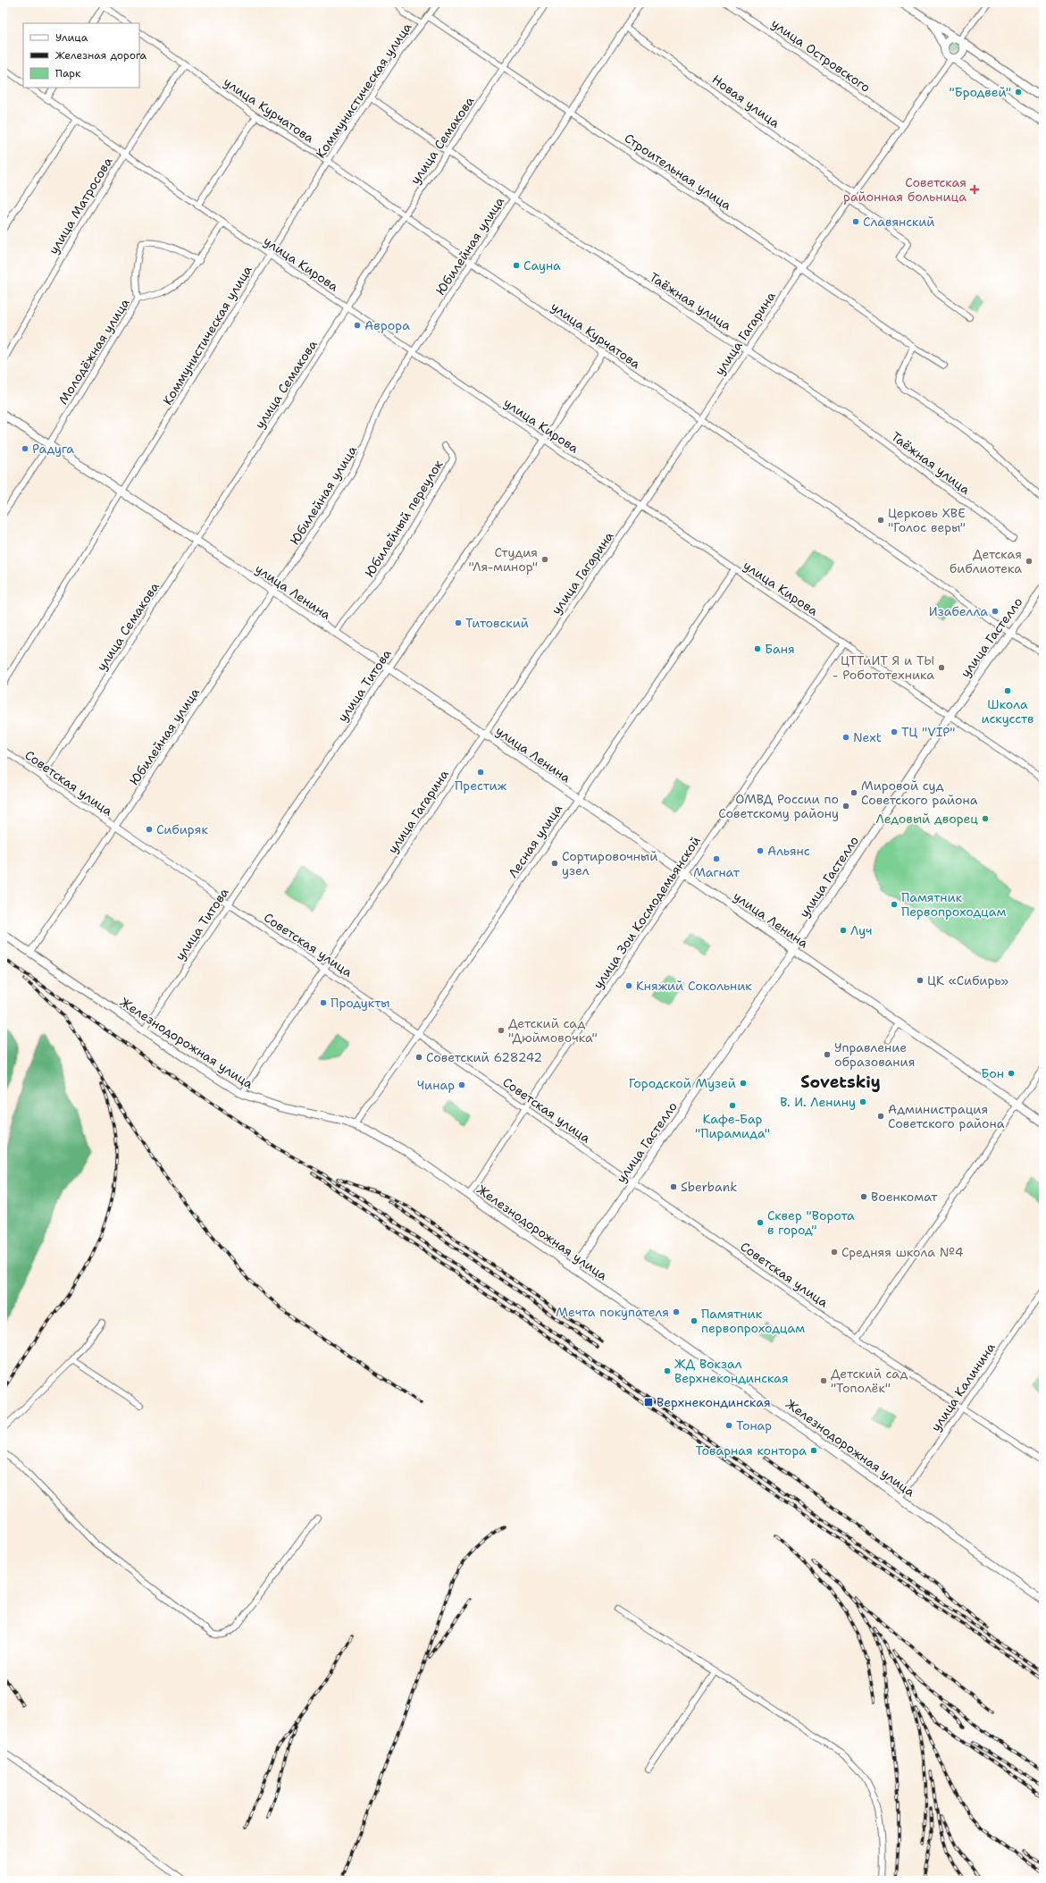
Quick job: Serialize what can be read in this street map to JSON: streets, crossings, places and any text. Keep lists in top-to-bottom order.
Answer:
{
  "streets": {
    "main road": ["улица Ленина", "улица Гастелло", "Железнодорожная улица"],
    "street": [
      "улица Островского",
      "Коммунистическая улица",
      "Новая улица",
      "улица Курчатова",
      "улица Семакова",
      "Строительная улица",
      "улица Матросова",
      "Юбилейная улица",
      "улица Кирова",
      "Таёжная улица",
      "улица Гагарина",
      "Молодёжная улица",
      "Юбилейный переулок",
      "улица Титова",
      "Советская улица",
      "Лесная улица",
      "улица Зои Космодемьянской",
      "улица Калинина"
    ]
  },
  "crossings": [
    ["улица Островского", "улица Гагарина"],
    ["Коммунистическая улица", "улица Курчатова"],
    ["Коммунистическая улица", "Строительная улица"],
    ["Коммунистическая улица", "улица Кирова"],
    ["Коммунистическая улица", "Таёжная улица"],
    ["Коммунистическая улица", "улица Ленина"],
    ["Новая улица", "Юбилейная улица"],
    ["Новая улица", "улица Гагарина"],
    ["улица Курчатова", "улица Семакова"],
    ["улица Курчатова", "улица Матросова"],
    ["улица Курчатова", "Юбилейная улица"],
    ["улица Курчатова", "улица Гагарина"],
    ["улица Курчатова", "улица Гастелло"],
    ["улица Курчатова", "улица Титова"],
    ["улица Семакова", "Строительная улица"],
    ["улица Семакова", "улица Кирова"],
    ["улица Семакова", "Таёжная улица"],
    ["улица Семакова", "улица Ленина"],
    ["улица Семакова", "Советская улица"],
    ["Строительная улица", "Юбилейная улица"],
    ["Строительная улица", "улица Гагарина"],
    ["улица Матросова", "улица Кирова"],
    ["Юбилейная улица", "улица Кирова"],
    ["Юбилейная улица", "Таёжная улица"],
    ["Юбилейная улица", "улица Ленина"],
    ["Юбилейная улица", "Советская улица"],
    ["Юбилейная улица", "Железнодорожная улица"],
    ["улица Кирова", "улица Гагарина"],
    ["улица Кирова", "Молодёжная улица"],
    ["улица Кирова", "улица Гастелло"],
    ["улица Кирова", "улица Титова"],
    ["улица Кирова", "Лесная улица"],
    ["улица Кирова", "улица Зои Космодемьянской"],
    ["Таёжная улица", "улица Гагарина"],
    ["улица Гагарина", "улица Ленина"],
    ["улица Гагарина", "Советская улица"],
    ["улица Гагарина", "Железнодорожная улица"],
    ["Молодёжная улица", "улица Ленина"],
    ["Юбилейный переулок", "улица Ленина"],
    ["улица Ленина", "улица Гастелло"],
    ["улица Ленина", "улица Титова"],
    ["улица Ленина", "Лесная улица"],
    ["улица Ленина", "улица Зои Космодемьянской"],
    ["улица Гастелло", "Советская улица"],
    ["улица Гастелло", "Железнодорожная улица"],
    ["улица Титова", "Советская улица"],
    ["улица Титова", "Железнодорожная улица"],
    ["Советская улица", "Лесная улица"],
    ["Советская улица", "улица Зои Космодемьянской"],
    ["Советская улица", "улица Калинина"],
    ["Лесная улица", "Железнодорожная улица"],
    ["улица Зои Космодемьянской", "Железнодорожная улица"],
    ["Железнодорожная улица", "улица Калинина"]
  ],
  "districts": ["Sovetskiy"],
  "places": {
    "other": [
      "\"Бродвей\"",
      "Славянский",
      "Сауна",
      "Аврора",
      "Радуга",
      "Церковь ХВЕ \"Голос веры\"",
      "Студия \"Ля-минор\"",
      "Детская библиотека",
      "Изабелла",
      "Титовский",
      "Баня",
      "ЦТТиИТ Я и ТЫ - Робототехника",
      "Школа искусств",
      "ТЦ \"VIP\"",
      "Next",
      "Престиж",
      "Мировой суд Советского района",
      "ОМВД России по Советскому району",
      "Ледовый дворец",
      "Сибиряк",
      "Альянс",
      "Магнат",
      "Сортировочный узел",
      "Памятник Первопроходцам",
      "Луч",
      "ЦК «Сибирь»",
      "Княжий Сокольник",
      "Продукты",
      "Детский сад \"Дюймовочка\"",
      "Управление образования",
      "Советский 628242",
      "Бон",
      "Городской Музей",
      "Чинар",
      "В. И. Ленину",
      "Кафе-Бар \"Пирамида\"",
      "Администрация Советского района",
      "Sberbank",
      "Военкомат",
      "Сквер \"Ворота в город\"",
      "Средняя школа №4",
      "Мечта покупателя",
      "Памятник первопроходцам",
      "ЖД Вокзал Верхнекондинская",
      "Детский сад \"Тополёк\"",
      "Тонар",
      "Товарная контора"
    ],
    "health": ["Советская районная больница"],
    "transit": ["Верхнекондинская"]
  },
  "legend": ["Улица", "Железная дорога", "Парк"]
}
